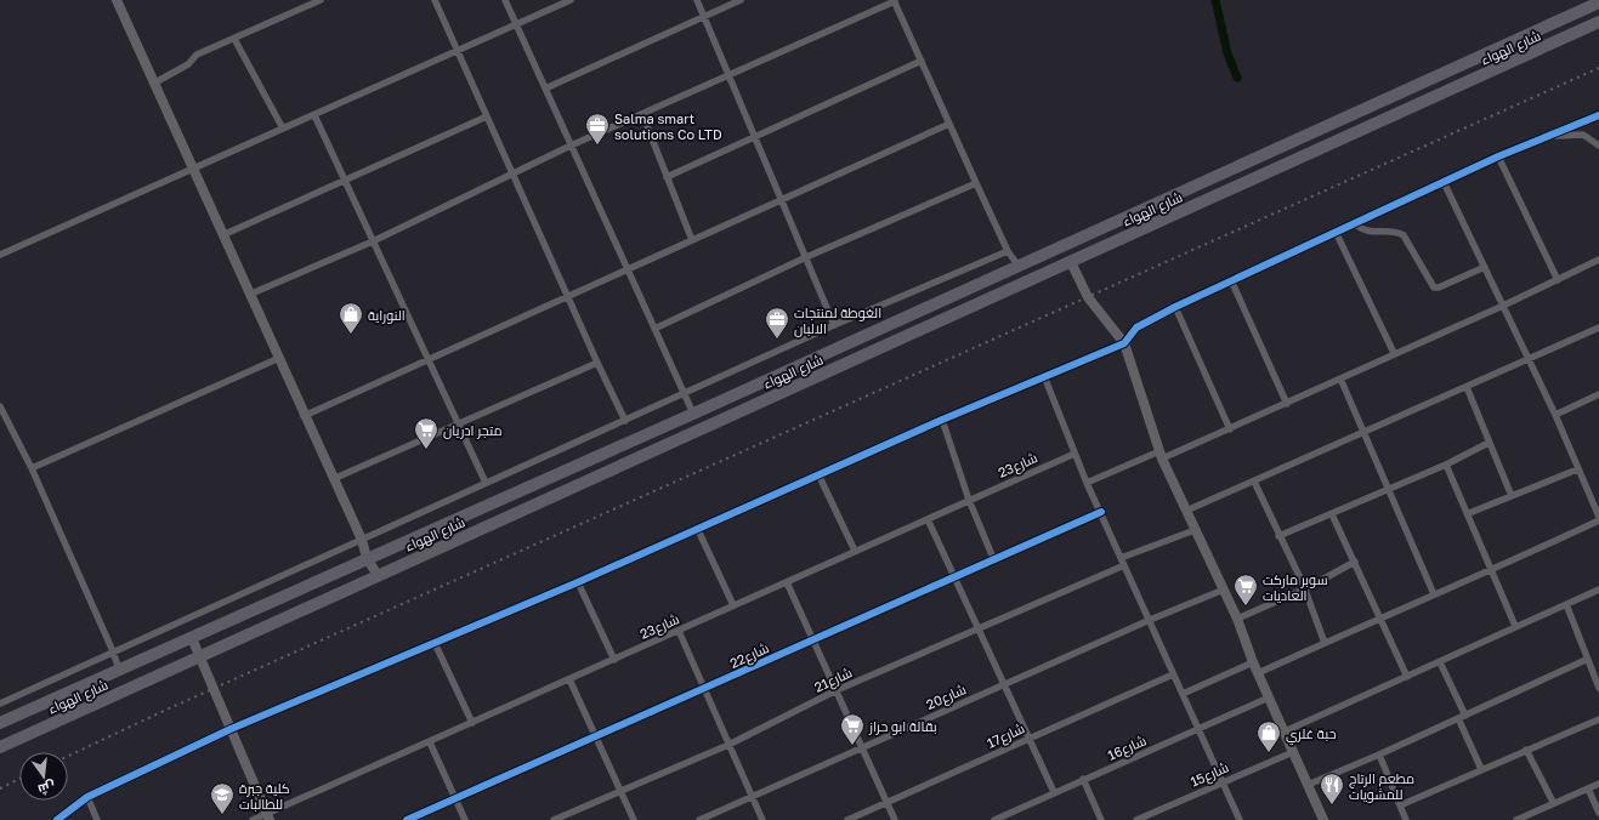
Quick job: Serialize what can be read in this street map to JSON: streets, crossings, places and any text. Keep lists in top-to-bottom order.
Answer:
{
  "streets": {
    "highway": ["شارع الهواء"],
    "street": [
      "شارع23",
      "شارع22",
      "شارع21",
      "شارع20",
      "شارع17",
      "شارع16",
      "شارع15"
    ]
  },
  "places": {
    "office": ["Salma smart solutions Co LTD", "الغوطة لمنتجات الالبان"],
    "shop": ["النوراية", "حبة غلري"],
    "supermarket": ["متجر ادريان", "سوبر ماركت العاديات", "بقالة ابو حراز"],
    "restaurant": ["مطعم الرتاج للمشويات"],
    "school or university": ["كلية جبرة للطالبات"]
  },
  "north": "bottom"
}
